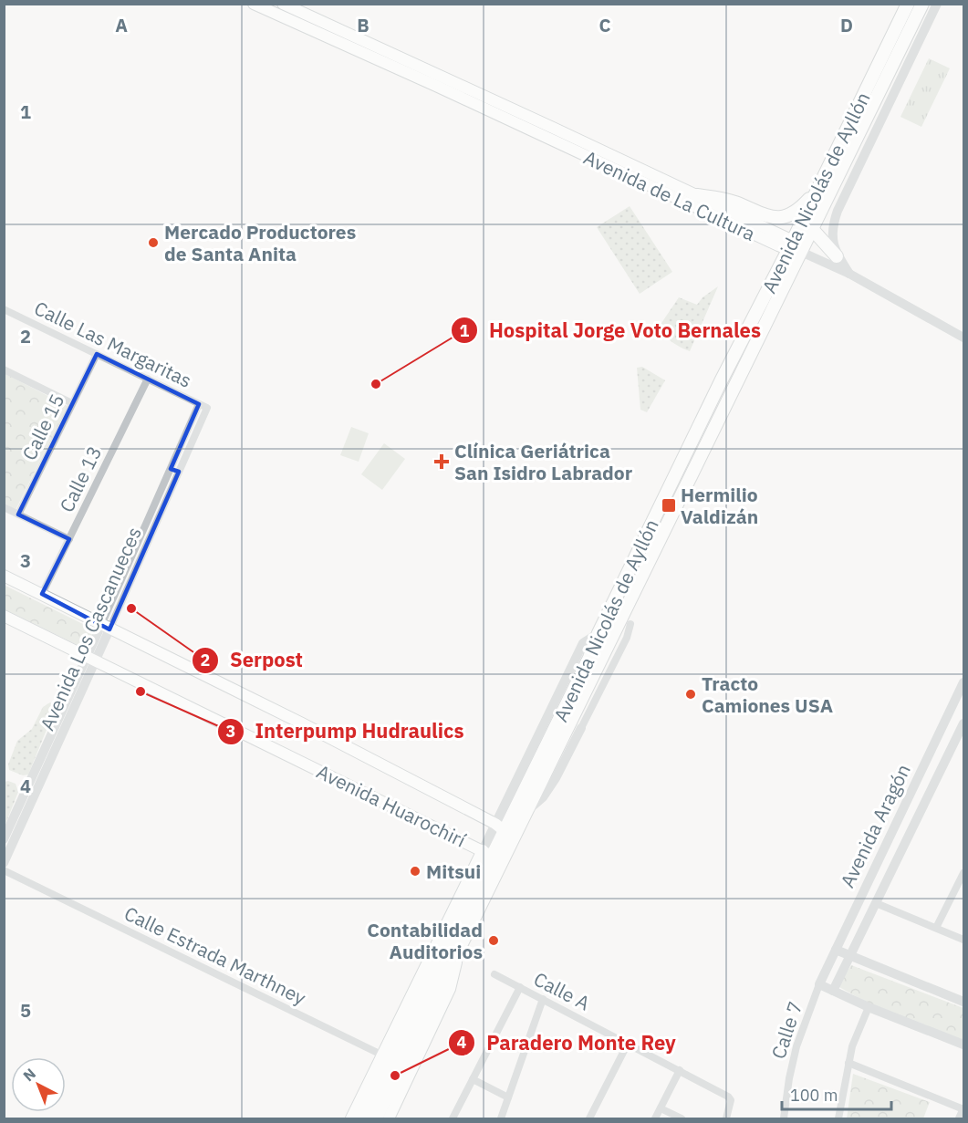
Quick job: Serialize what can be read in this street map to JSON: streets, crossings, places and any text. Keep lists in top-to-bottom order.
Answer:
{
  "streets": {
    "main road": ["Avenida Nicolás de Ayllón", "Avenida de La Cultura", "Avenida Huarochirí"],
    "street": [
      "Calle Las Margaritas",
      "Calle 15",
      "Calle 13",
      "Avenida Los Cascanueces",
      "Avenida Aragón",
      "Calle Estrada Marthney",
      "Calle A",
      "Calle 7"
    ]
  },
  "crossings": [
    ["Avenida Nicolás de Ayllón", "Avenida de La Cultura"],
    ["Avenida Nicolás de Ayllón", "Avenida Huarochirí"],
    ["Avenida Nicolás de Ayllón", "Calle Estrada Marthney"],
    ["Calle Las Margaritas", "Calle 15"],
    ["Calle Las Margaritas", "Calle 13"],
    ["Calle Las Margaritas", "Avenida Los Cascanueces"],
    ["Calle 13", "Avenida Huarochirí"],
    ["Avenida Los Cascanueces", "Avenida Huarochirí"],
    ["Avenida Aragón", "Calle 7"]
  ],
  "places": {
    "other": [
      "Mercado Productores de Santa Anita",
      "Hospital Jorge Voto Bernales",
      "Serpost",
      "Interpump Hudraulics",
      "Tracto Camiones USA",
      "Mitsui",
      "Contabilidad Auditorios",
      "Paradero Monte Rey"
    ],
    "health": ["Clínica Geriátrica San Isidro Labrador"],
    "transit": ["Hermilio Valdizán"]
  },
  "scale_bar": "100 m",
  "north": "top left",
  "grid": {
    "columns": [
      "A",
      "B",
      "C",
      "D"
    ],
    "rows": [
      "1",
      "2",
      "3",
      "4",
      "5"
    ]
  }
}
